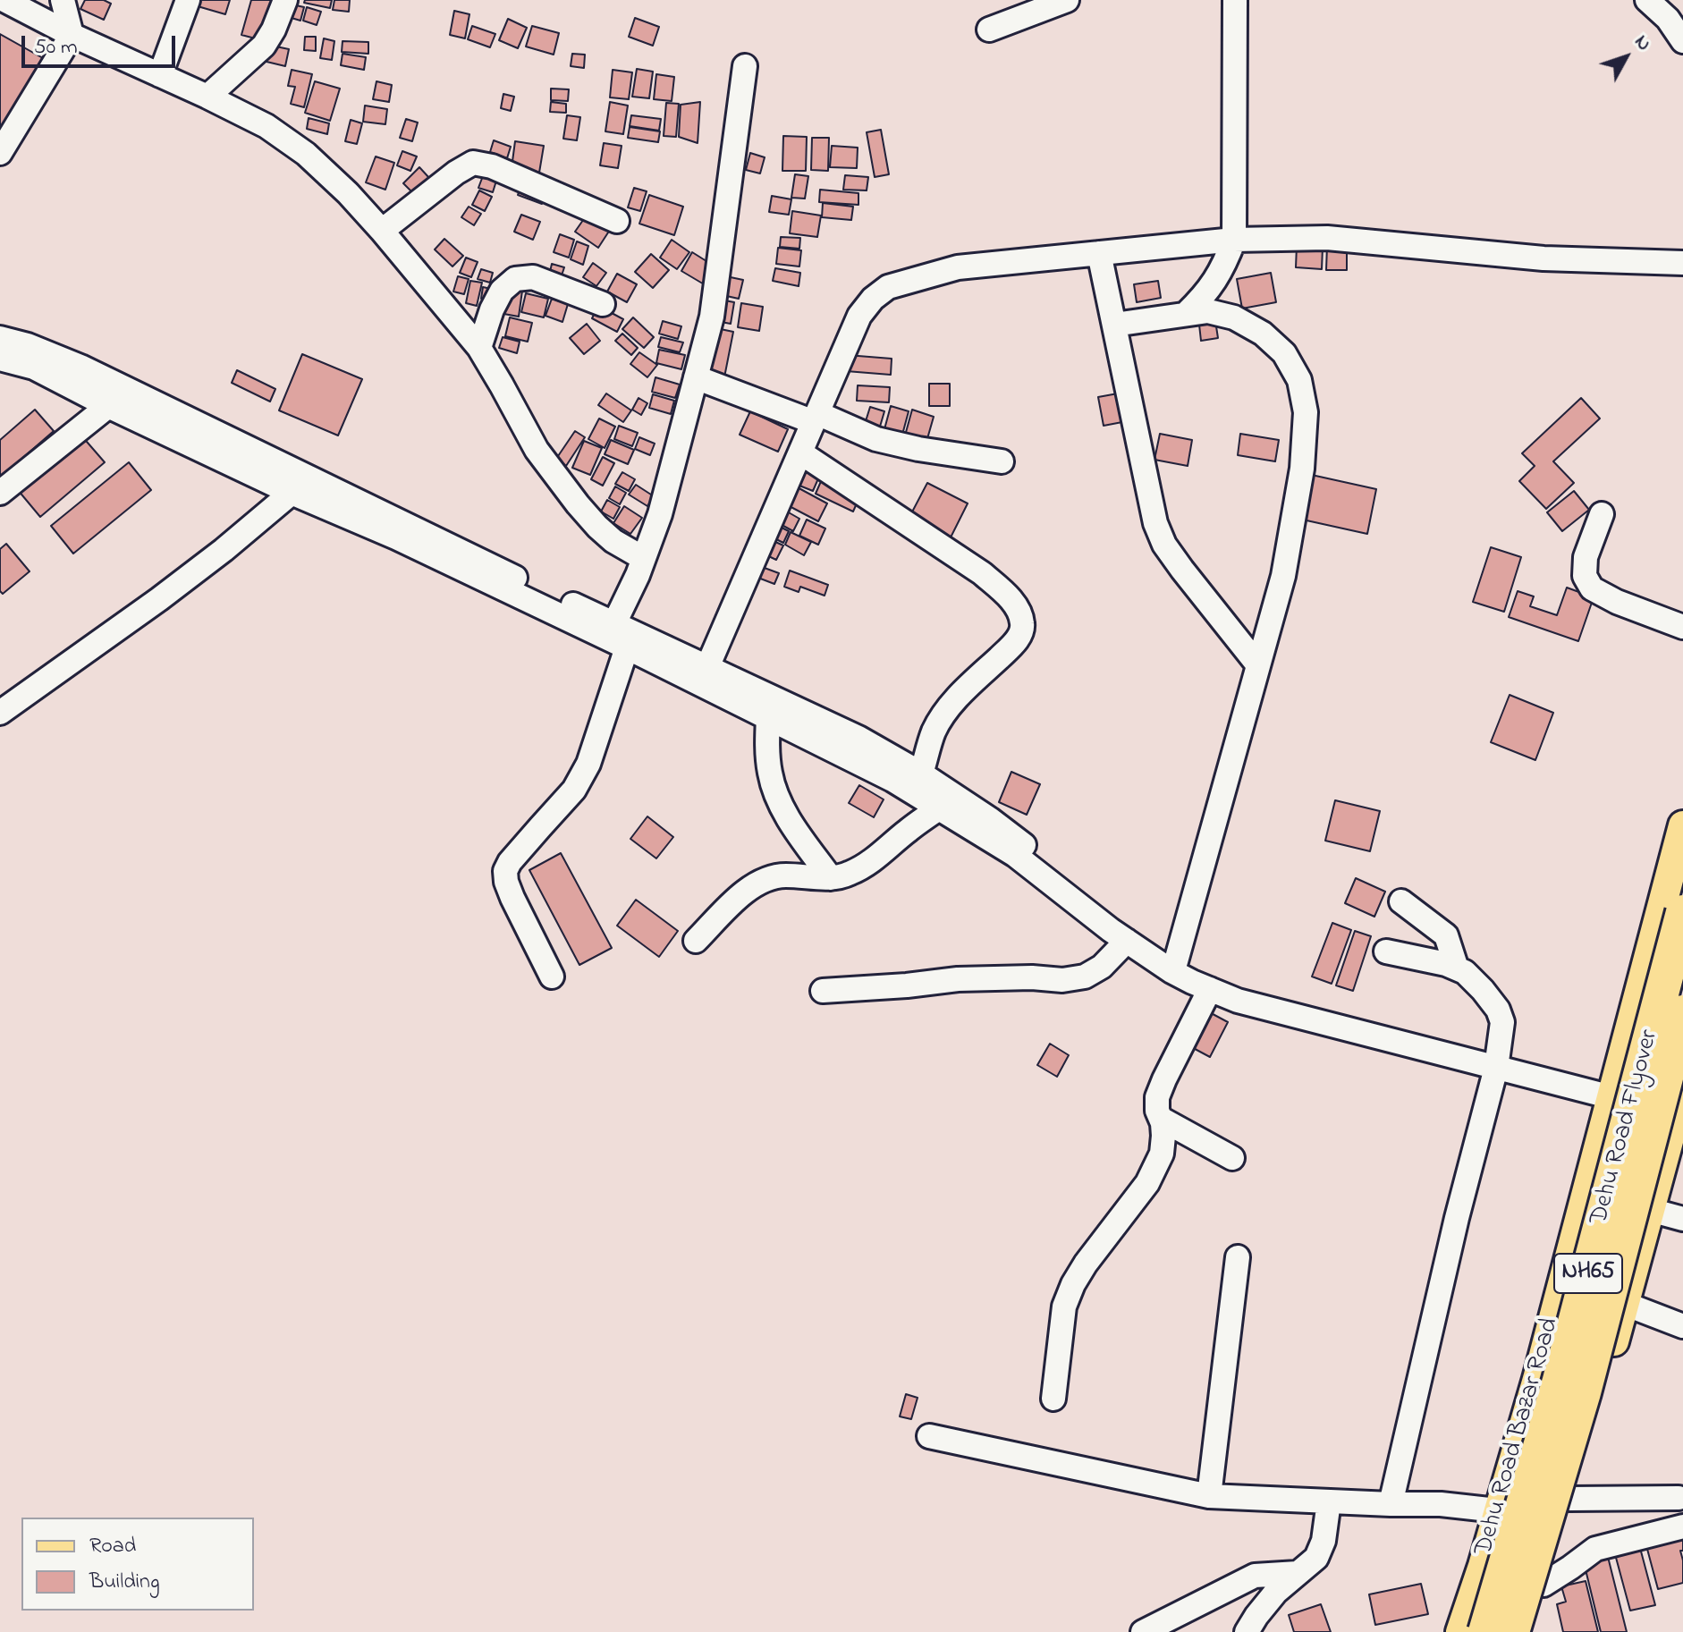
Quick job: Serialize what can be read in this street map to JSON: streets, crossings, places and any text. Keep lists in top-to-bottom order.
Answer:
{
  "streets": {
    "highway": ["Dehu Road Flyover", "NH65"],
    "main road": ["Dehu Road Bazar Road"]
  },
  "legend": ["Road", "Building"],
  "scale_bar": "50 m",
  "north": "top right"
}
